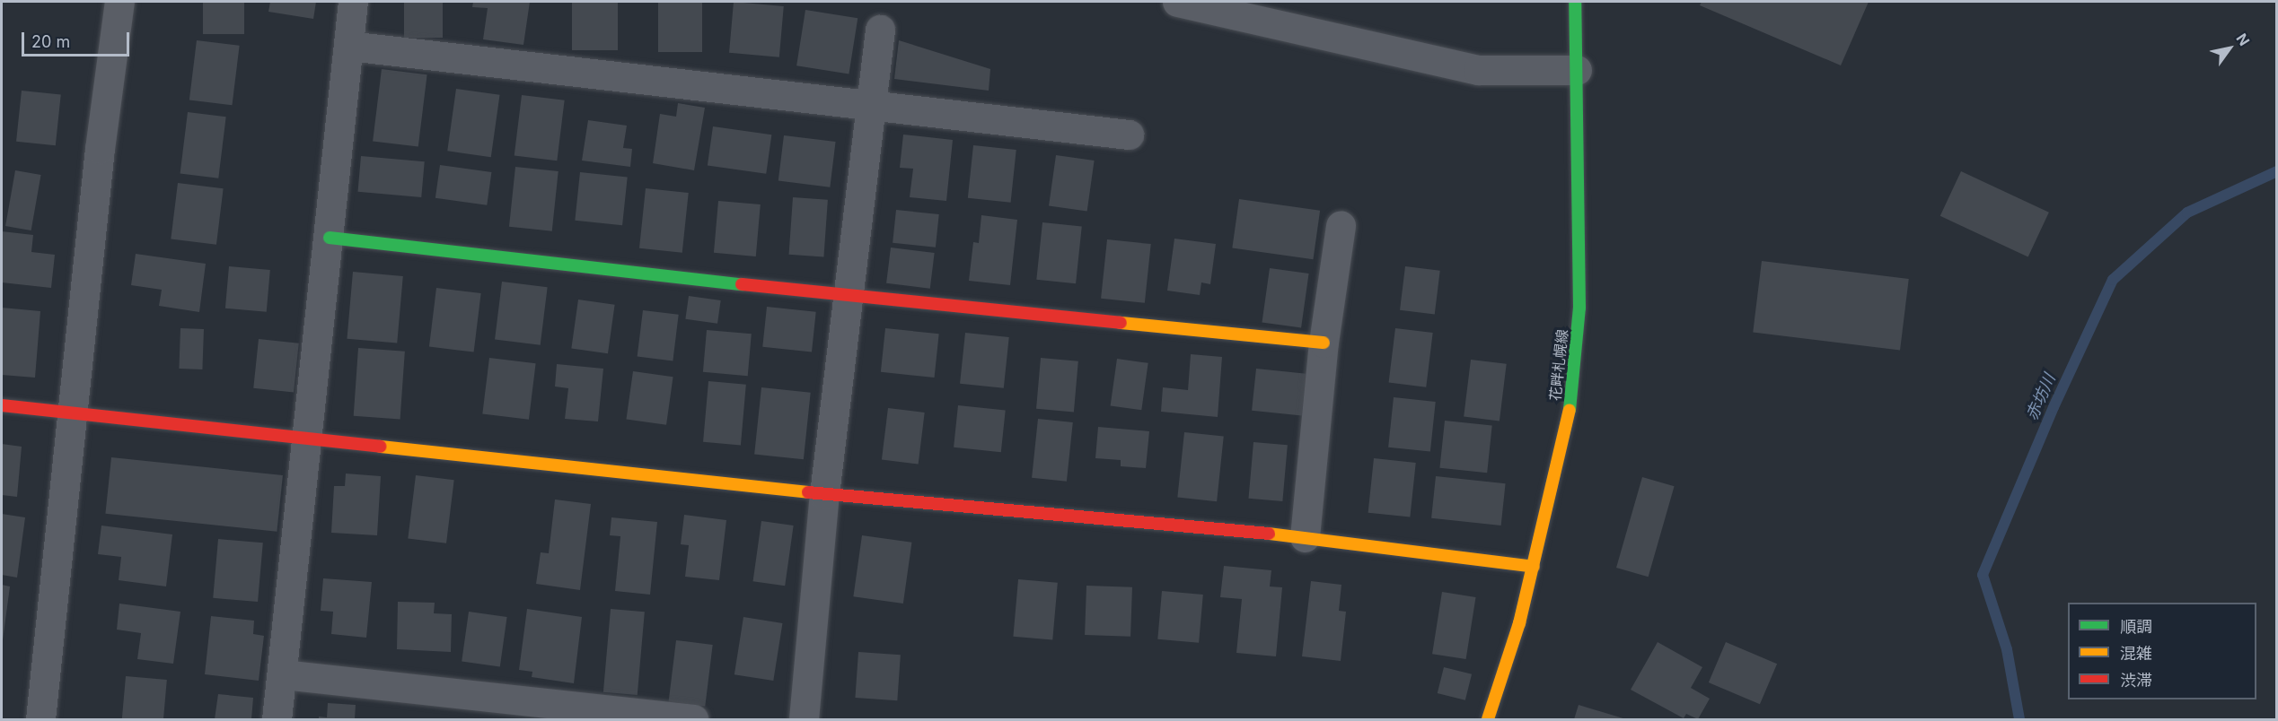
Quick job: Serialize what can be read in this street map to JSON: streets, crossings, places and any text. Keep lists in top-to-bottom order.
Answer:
{
  "streets": {
    "street": ["花畔札幌線"]
  },
  "water": ["赤坊川"],
  "legend": ["順調", "混雑", "渋滞"],
  "scale_bar": "20 m",
  "north": "top right"
}
